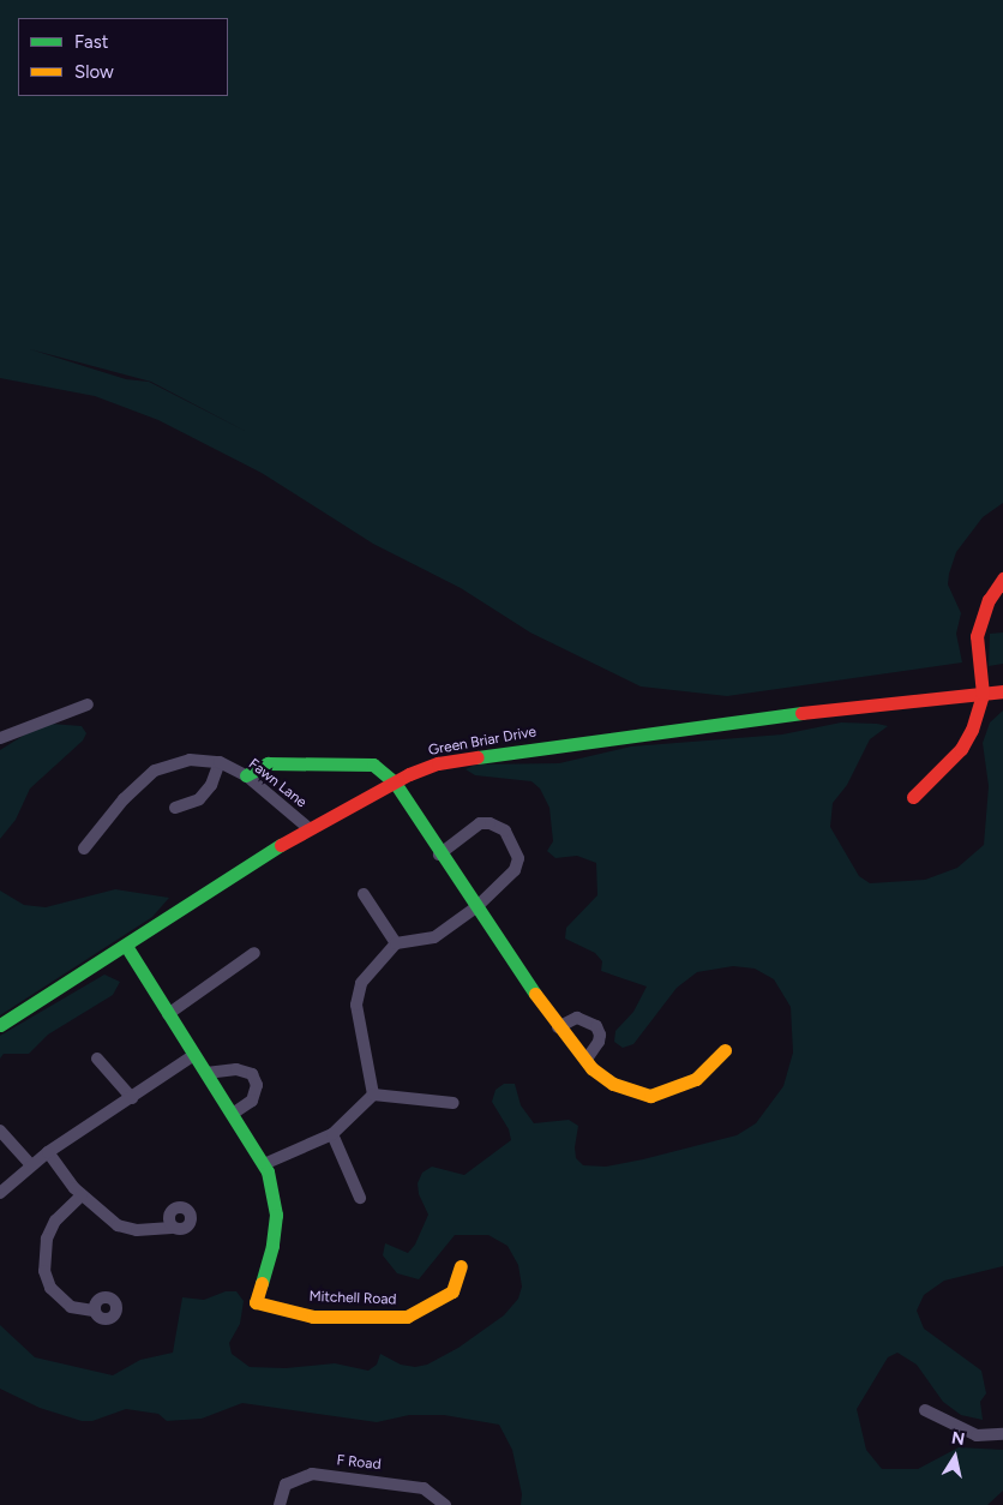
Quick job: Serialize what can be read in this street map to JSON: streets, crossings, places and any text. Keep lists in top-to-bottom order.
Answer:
{
  "streets": {
    "street": [
      "Green Briar Drive",
      "Fawn Lane",
      "Mitchell Road",
      "F Road"
    ]
  },
  "crossings": [
    ["Green Briar Drive", "Fawn Lane"],
    ["Green Briar Drive", "Mitchell Road"]
  ],
  "legend": ["Fast", "Slow"],
  "north": "top"
}
